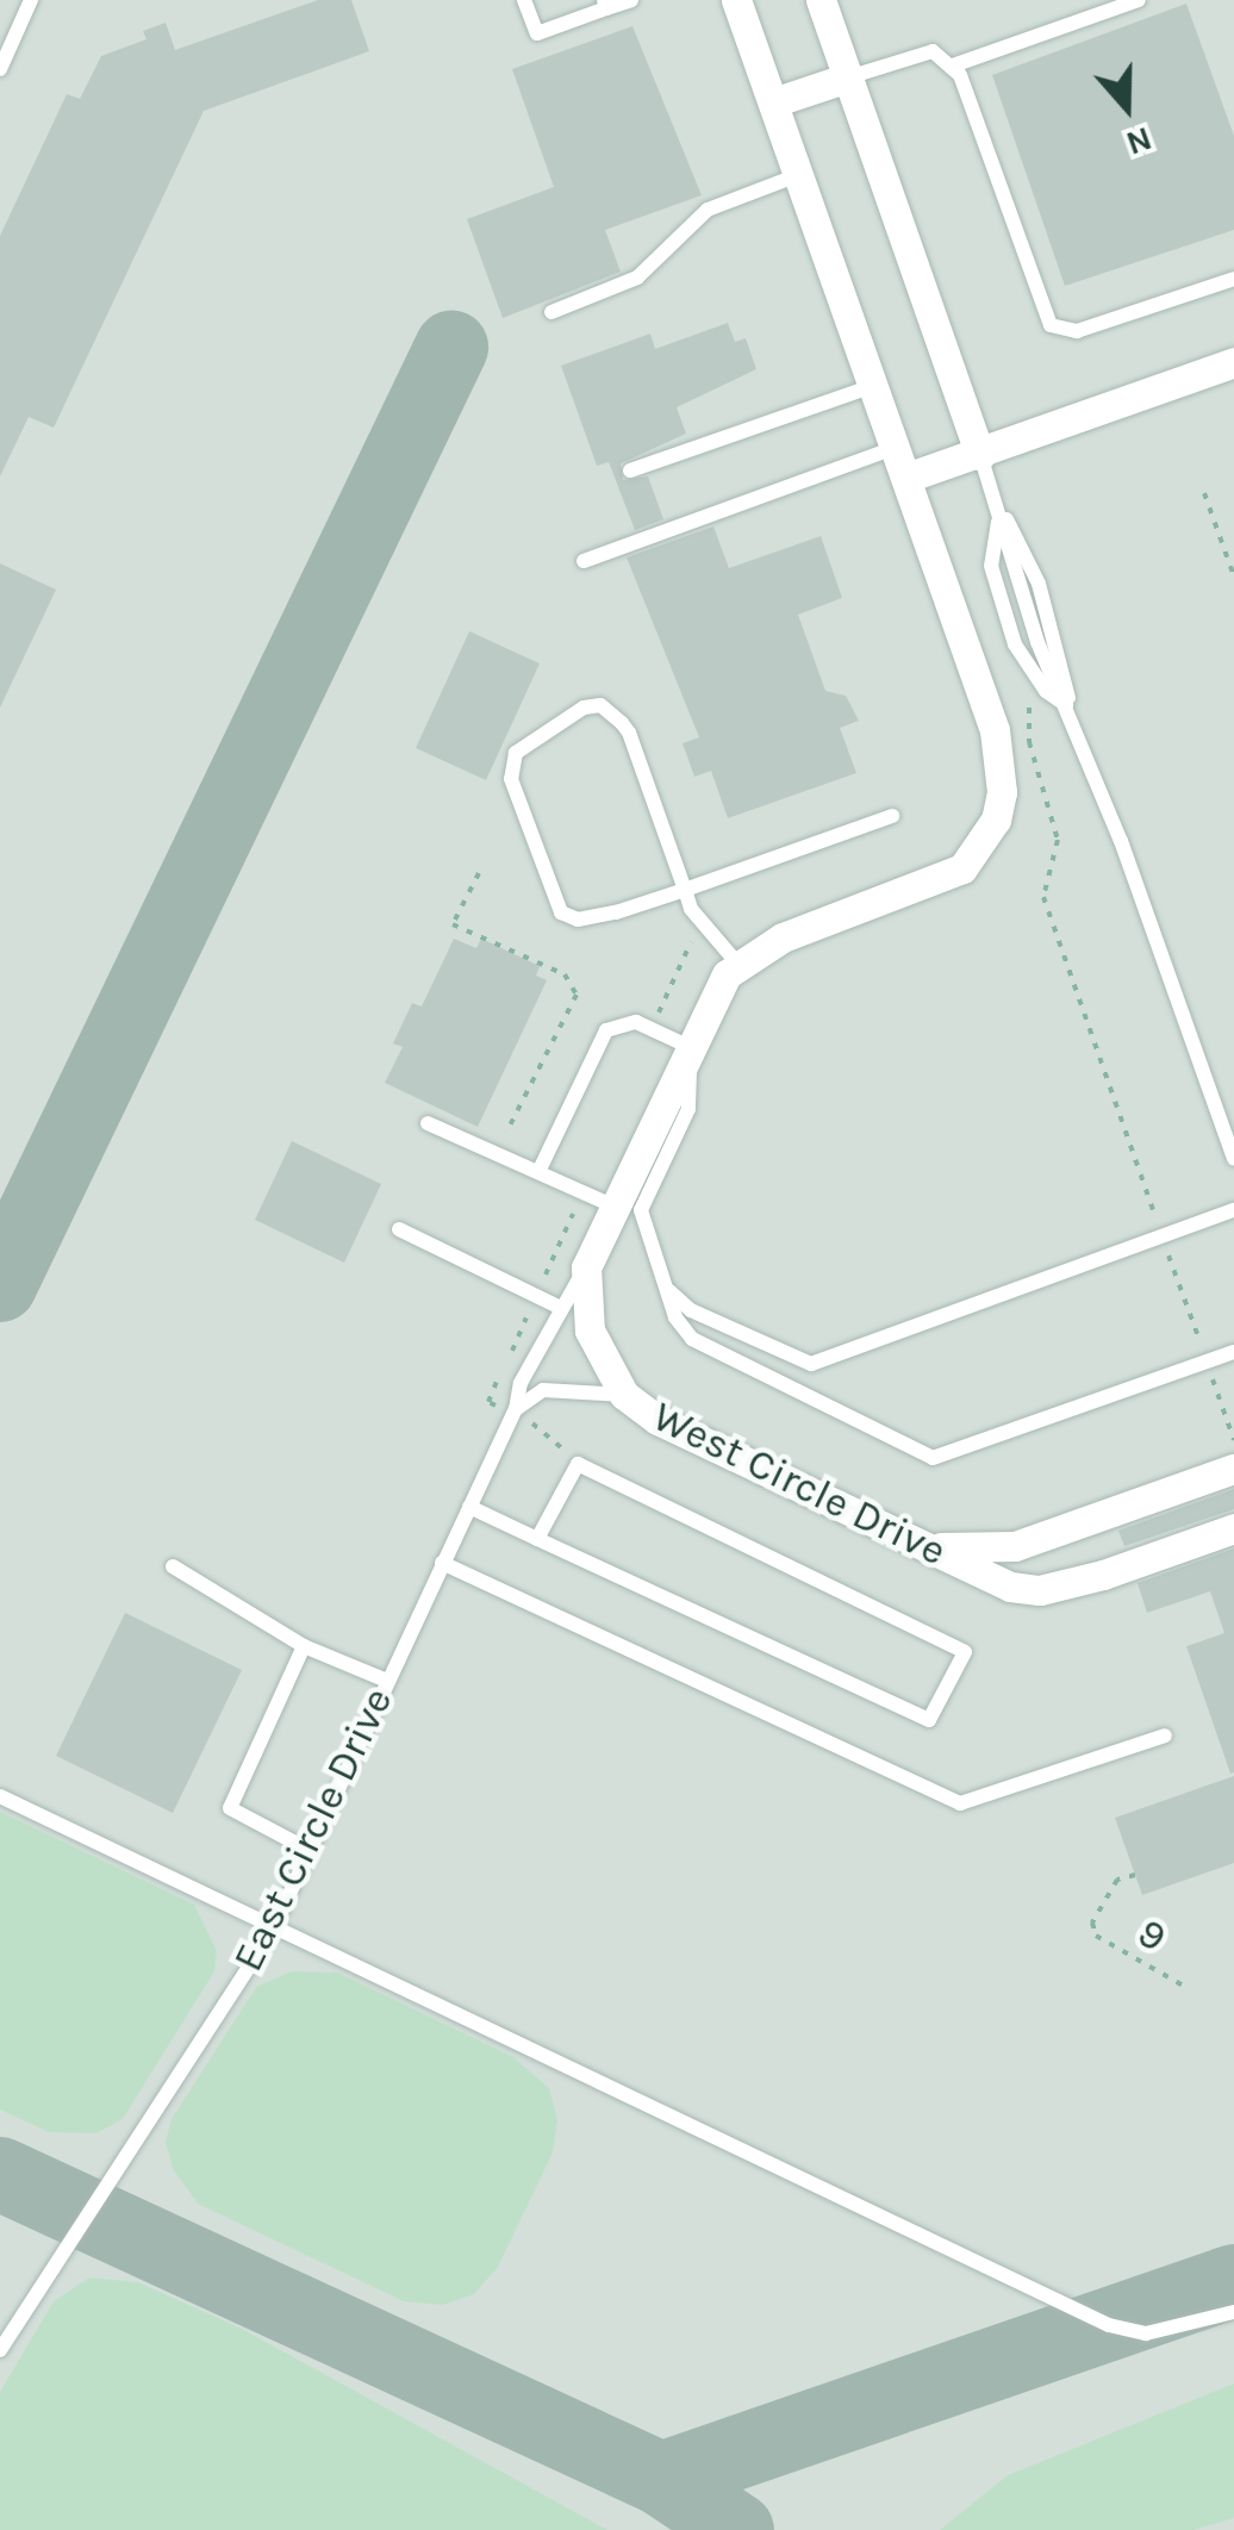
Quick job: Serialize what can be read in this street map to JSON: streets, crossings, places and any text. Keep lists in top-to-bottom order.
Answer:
{
  "streets": {
    "street": ["West Circle Drive"],
    "lane": ["East Circle Drive"],
    "path": ["9"]
  },
  "crossings": [
    ["West Circle Drive", "East Circle Drive"]
  ],
  "north": "bottom"
}
